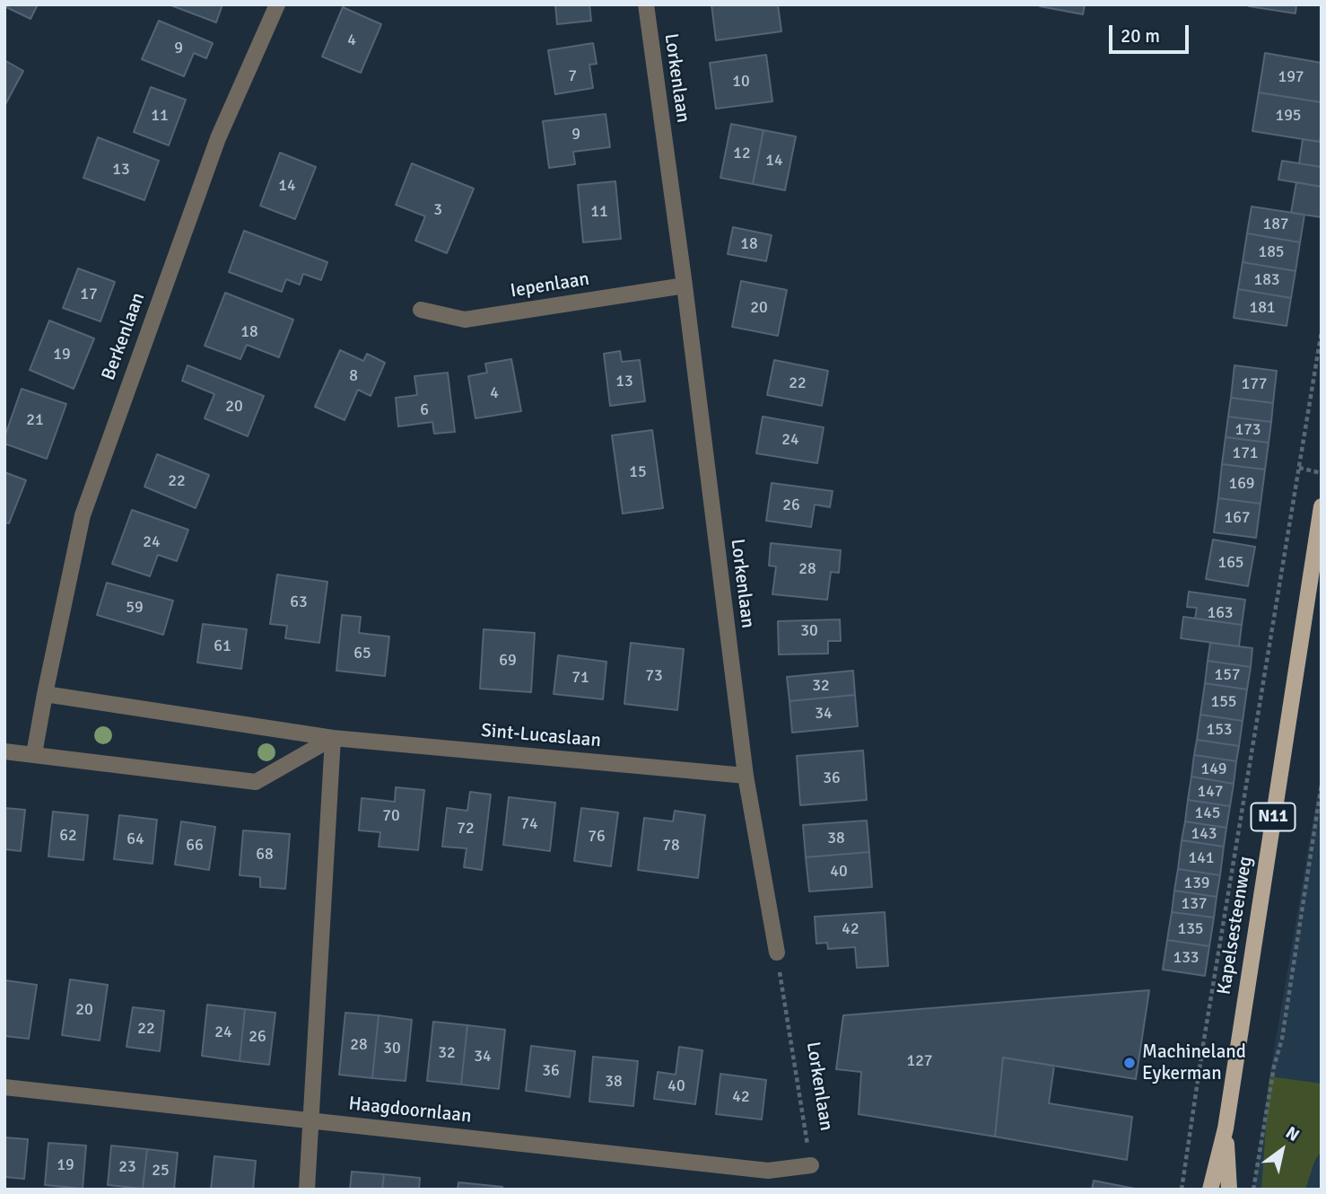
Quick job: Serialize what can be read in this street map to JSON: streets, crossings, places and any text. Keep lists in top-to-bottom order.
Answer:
{
  "streets": {
    "main road": ["N11", "Kapelsesteenweg"],
    "street": [
      "Lorkenlaan",
      "Iepenlaan",
      "Berkenlaan",
      "Sint-Lucaslaan",
      "Haagdoornlaan"
    ]
  },
  "crossings": [
    ["Lorkenlaan", "Iepenlaan"],
    ["Lorkenlaan", "Sint-Lucaslaan"],
    ["Lorkenlaan", "Haagdoornlaan"],
    ["Berkenlaan", "Sint-Lucaslaan"]
  ],
  "places": ["Machineland Eykerman"],
  "house_numbers": [
    "4",
    "9",
    "7",
    "197",
    "10",
    "11",
    "195",
    "9",
    "12",
    "14",
    "13",
    "14",
    "3",
    "11",
    "187",
    "18",
    "185",
    "183",
    "17",
    "20",
    "181",
    "18",
    "19",
    "8",
    "13",
    "22",
    "177",
    "4",
    "20",
    "6",
    "21",
    "173",
    "24",
    "171",
    "15",
    "22",
    "169",
    "26",
    "167",
    "24",
    "165",
    "28",
    "63",
    "59",
    "163",
    "30",
    "61",
    "65",
    "69",
    "157",
    "73",
    "71",
    "32",
    "155",
    "34",
    "153",
    "149",
    "36",
    "147",
    "145",
    "70",
    "74",
    "72",
    "143",
    "62",
    "76",
    "38",
    "64",
    "66",
    "78",
    "68",
    "141",
    "40",
    "139",
    "137",
    "42",
    "135",
    "133",
    "20",
    "22",
    "24",
    "26",
    "28",
    "30",
    "32",
    "34",
    "127",
    "36",
    "38",
    "40",
    "42",
    "19",
    "23",
    "25"
  ],
  "scale_bar": "20 m",
  "north": "top right"
}
